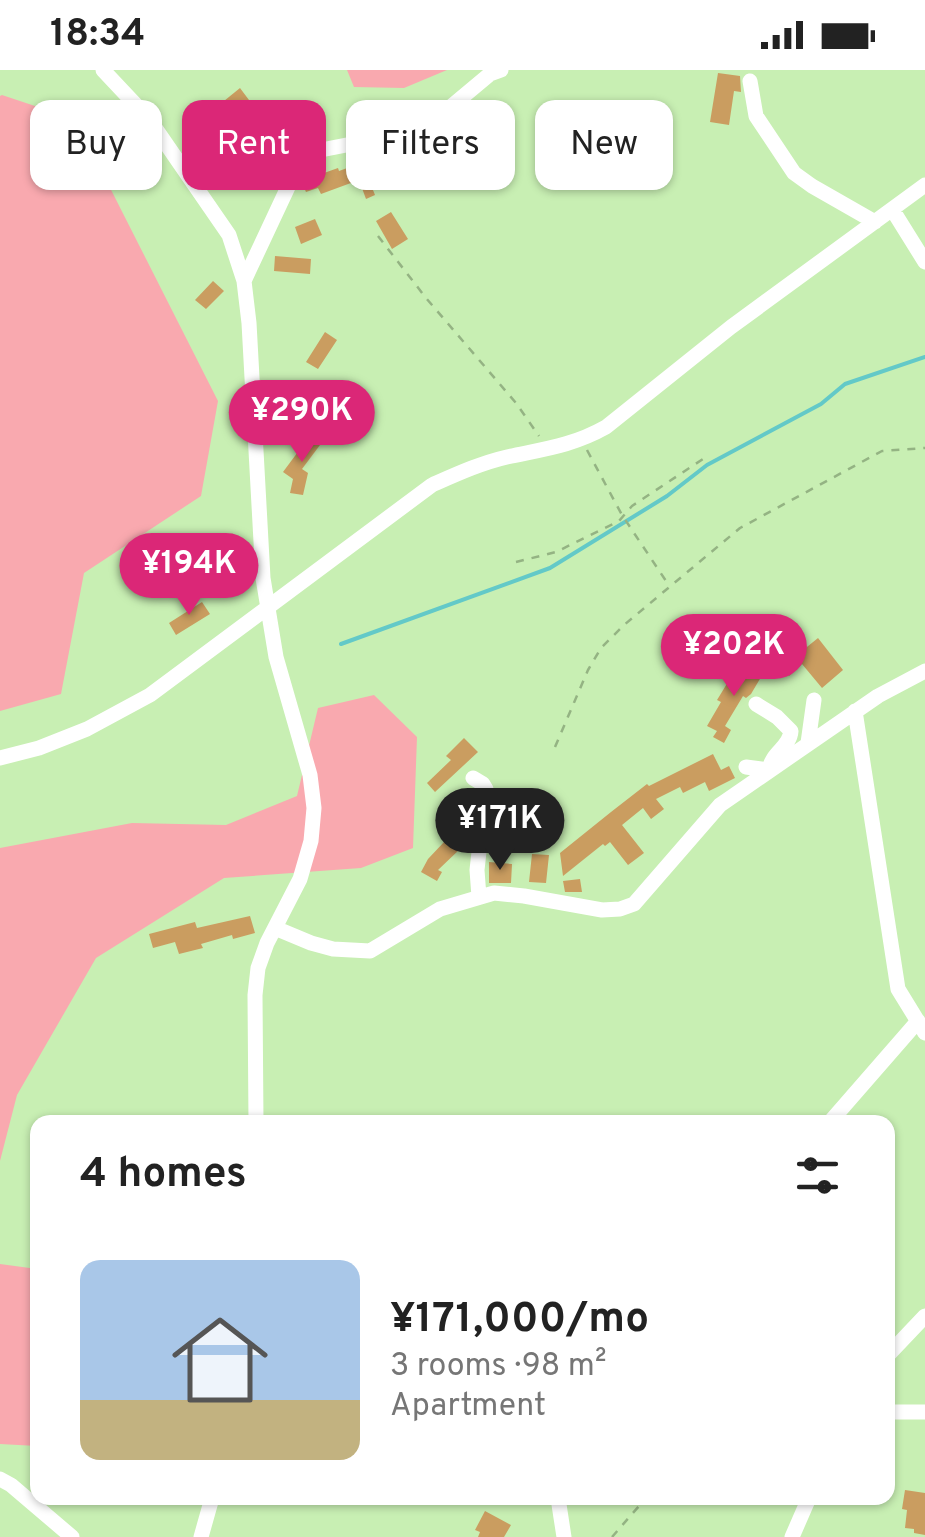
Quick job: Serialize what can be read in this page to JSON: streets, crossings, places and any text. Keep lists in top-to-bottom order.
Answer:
{
  "page": {
    "status": "18:34",
    "chip": [
      "Buy",
      "Rent",
      "Filters",
      "New"
    ],
    "price": [
      "¥290K",
      "¥194K",
      "¥202K",
      "¥171K"
    ],
    "heading": "4 homes",
    "list": [
      {
        "name": "¥171,000/mo",
        "note": "3 rooms · 98 m² · Apartment"
      }
    ]
  }
}
